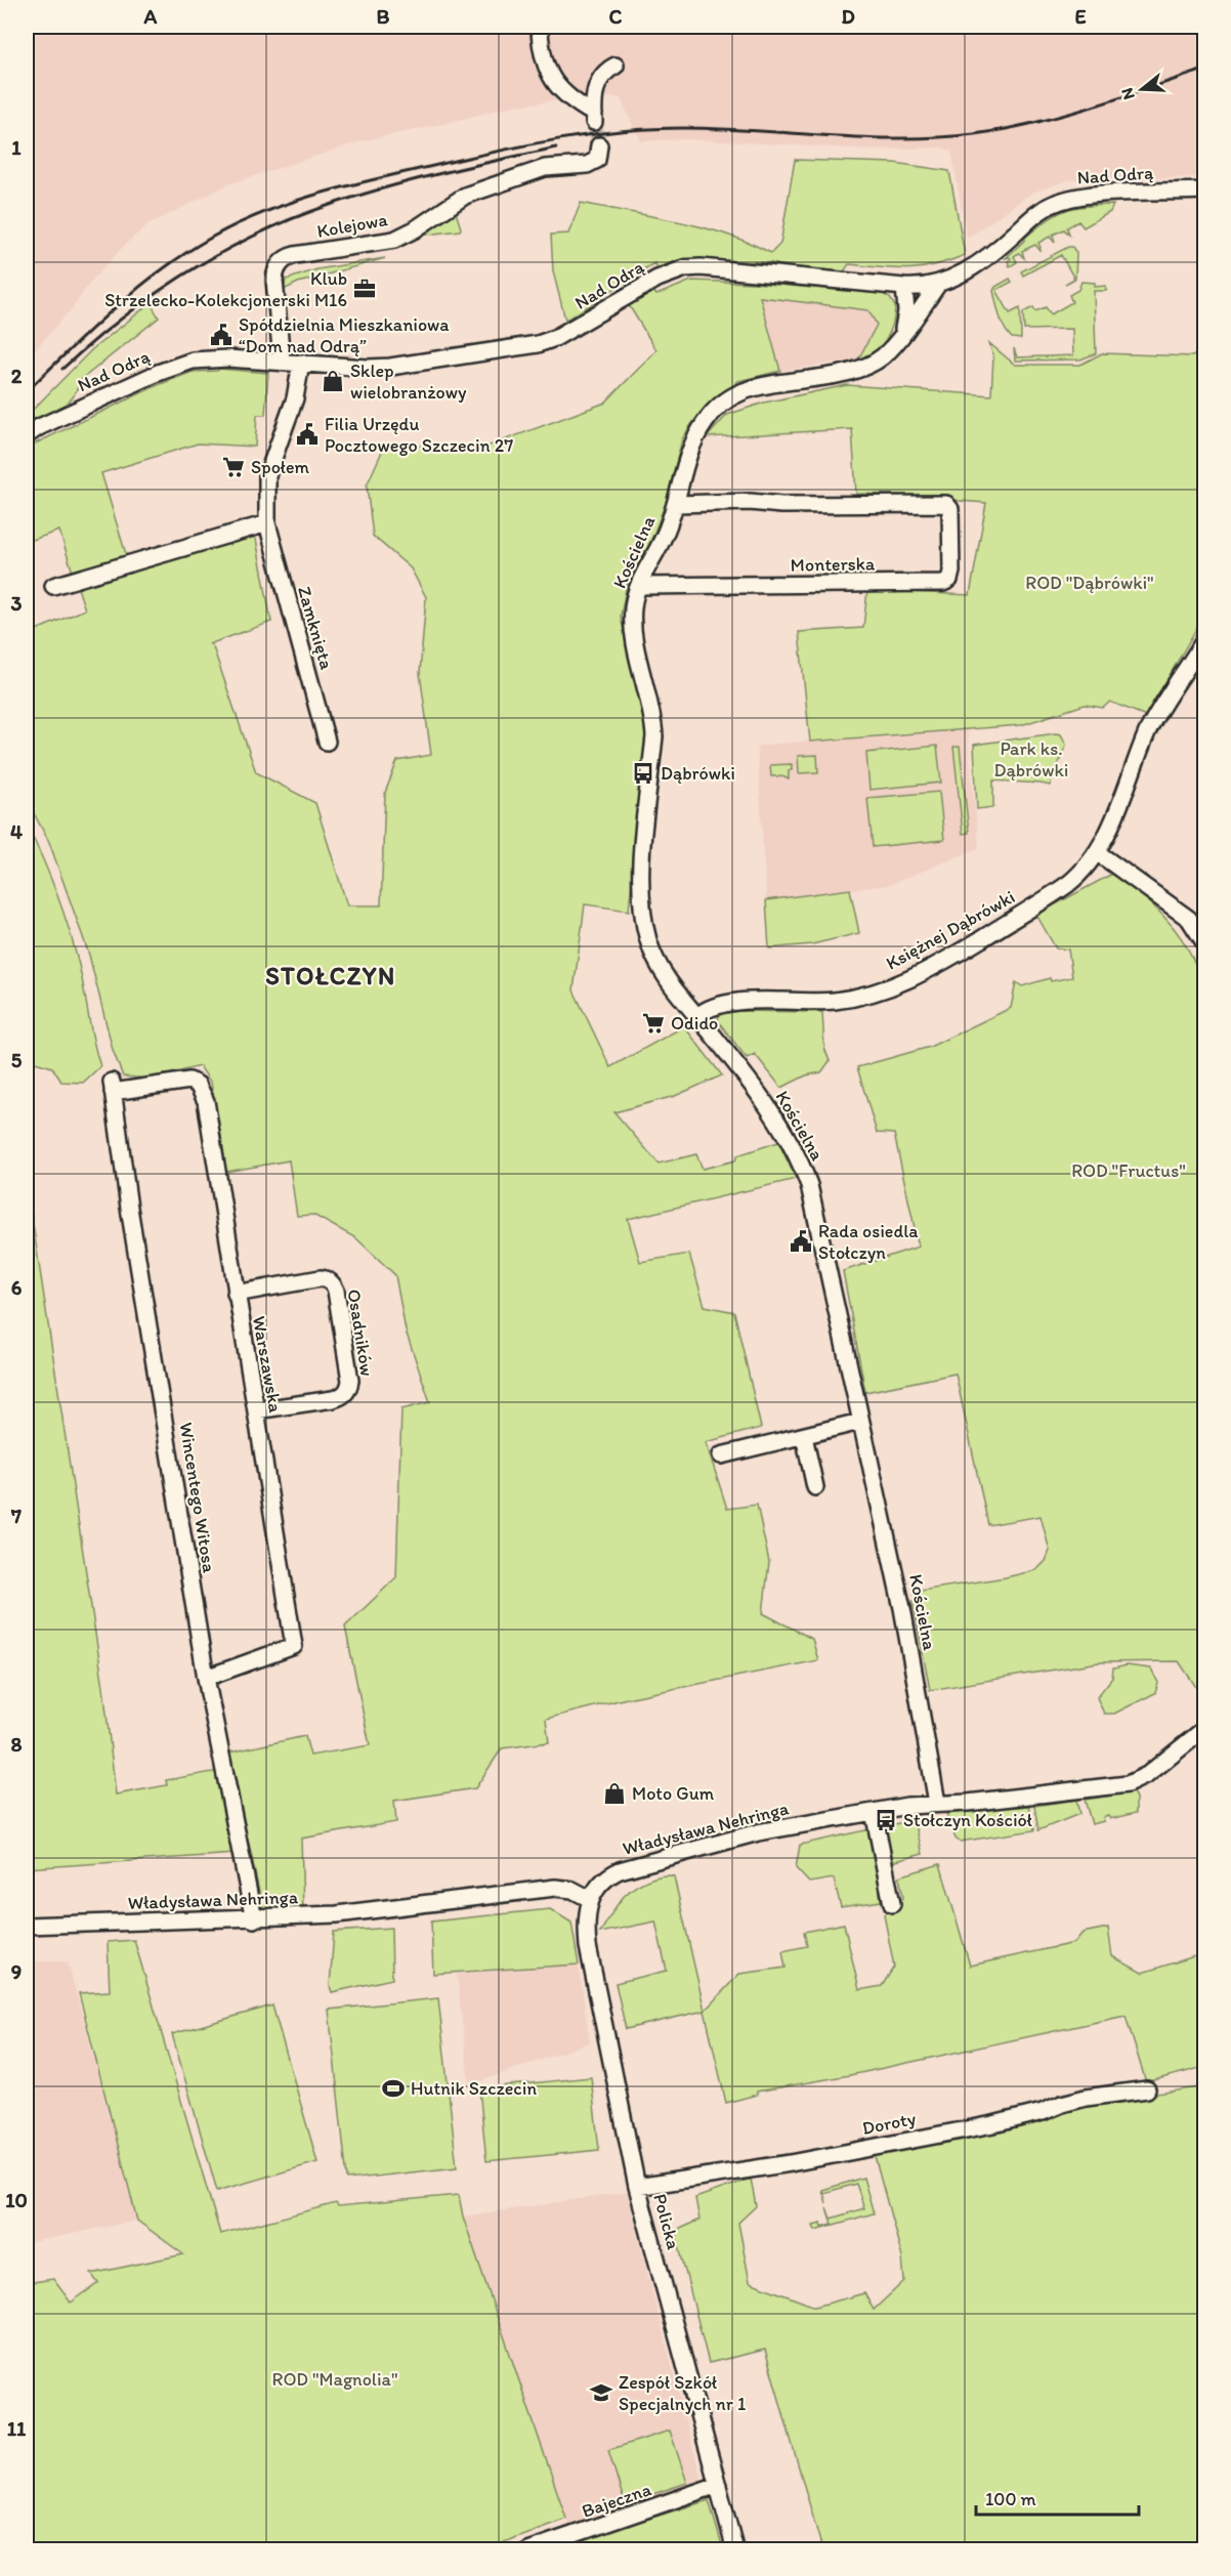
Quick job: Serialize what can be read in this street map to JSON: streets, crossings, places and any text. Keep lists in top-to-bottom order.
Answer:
{
  "streets": {
    "street": [
      "Nad Odrą",
      "Kolejowa",
      "Kościelna",
      "Monterska",
      "Zamknięta",
      "Księżnej Dąbrówki",
      "Osadników",
      "Warszawska",
      "Wincentego Witosa",
      "Władysława Nehringa",
      "Doroty",
      "Policka",
      "Bajeczna"
    ]
  },
  "crossings": [
    ["Nad Odrą", "Kolejowa"],
    ["Nad Odrą", "Kościelna"],
    ["Nad Odrą", "Zamknięta"],
    ["Kościelna", "Monterska"],
    ["Kościelna", "Księżnej Dąbrówki"],
    ["Kościelna", "Władysława Nehringa"],
    ["Osadników", "Warszawska"],
    ["Warszawska", "Wincentego Witosa"],
    ["Wincentego Witosa", "Władysława Nehringa"],
    ["Władysława Nehringa", "Policka"],
    ["Doroty", "Policka"],
    ["Policka", "Bajeczna"]
  ],
  "districts": ["STOŁCZYN"],
  "parks": [
    "ROD \"Dąbrówki\"",
    "Park ks. Dąbrówki",
    "ROD \"Fructus\"",
    "ROD \"Magnolia\""
  ],
  "places": {
    "office": ["Klub Strzelecko-Kolekcjonerski M16"],
    "public building": ["Spółdzielnia Mieszkaniowa “Dom nad Odrą”", "Filia Urzędu Pocztowego Szczecin 27", "Rada osiedla Stołczyn"],
    "shop": ["Sklep wielobranżowy", "Moto Gum"],
    "supermarket": ["Społem", "Odido"],
    "bus stop": ["Dąbrówki", "Stołczyn Kościół"],
    "sports": ["Hutnik Szczecin"],
    "school or university": ["Zespół Szkół Specjalnych nr 1"]
  },
  "scale_bar": "100 m",
  "north": "left",
  "grid": {
    "columns": [
      "A",
      "B",
      "C",
      "D",
      "E"
    ],
    "rows": [
      "1",
      "2",
      "3",
      "4",
      "5",
      "6",
      "7",
      "8",
      "9",
      "10",
      "11"
    ]
  }
}
